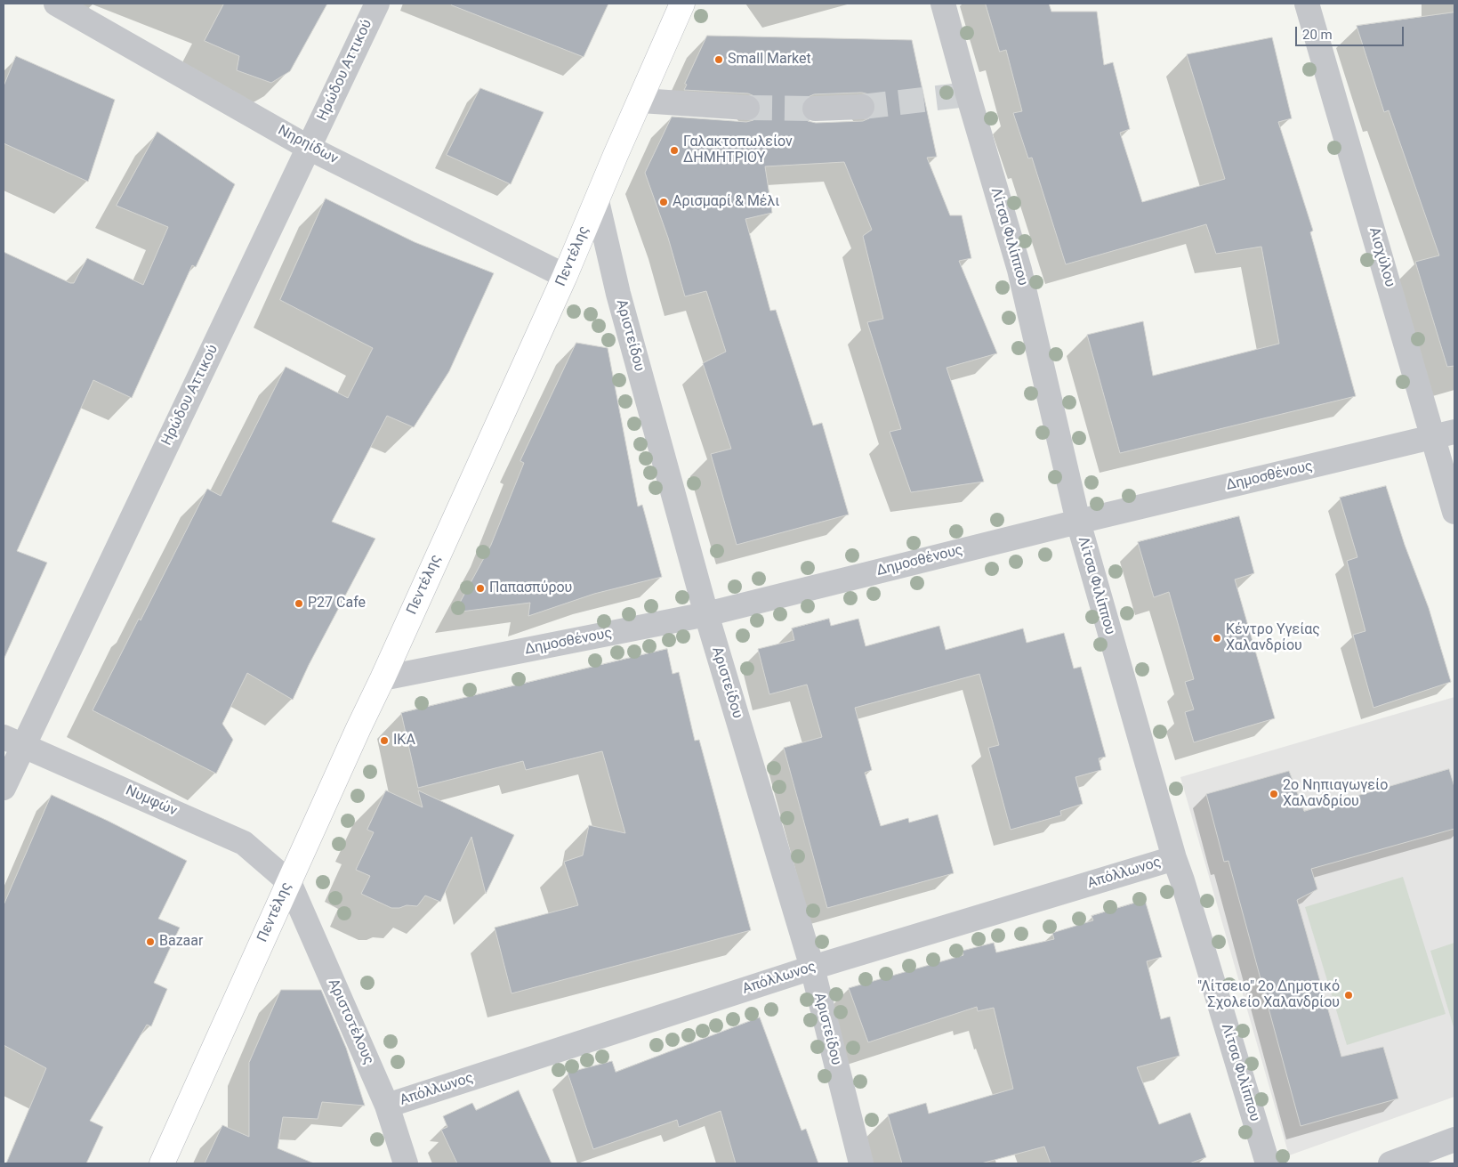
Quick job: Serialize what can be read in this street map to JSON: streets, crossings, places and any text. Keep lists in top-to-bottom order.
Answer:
{
  "streets": {
    "main road": ["Πεντέλης"],
    "street": [
      "Ηρώδου Αττικού",
      "Νηρηίδων",
      "Λίτσα Φιλίππου",
      "Αισχύλου",
      "Αριστείδου",
      "Δημοσθένους",
      "Νυμφών",
      "Απόλλωνος",
      "Αριστοτέλους"
    ]
  },
  "crossings": [
    ["Ηρώδου Αττικού", "Νηρηίδων"],
    ["Ηρώδου Αττικού", "Νυμφών"],
    ["Νηρηίδων", "Πεντέλης"],
    ["Λίτσα Φιλίππου", "Δημοσθένους"],
    ["Λίτσα Φιλίππου", "Απόλλωνος"],
    ["Πεντέλης", "Αριστείδου"],
    ["Πεντέλης", "Δημοσθένους"],
    ["Πεντέλης", "Νυμφών"],
    ["Πεντέλης", "Αριστοτέλους"],
    ["Αισχύλου", "Δημοσθένους"],
    ["Αριστείδου", "Δημοσθένους"],
    ["Αριστείδου", "Απόλλωνος"],
    ["Νυμφών", "Αριστοτέλους"],
    ["Απόλλωνος", "Αριστοτέλους"]
  ],
  "places": [
    "Small Market",
    "Γαλακτοπωλείον ΔΗΜΗΤΡΙΟΥ",
    "Αρισμαρί & Μέλι",
    "Παπασπύρου",
    "P27 Cafe",
    "Κέντρο Υγείας Χαλανδρίου",
    "ΙΚΑ",
    "2ο Νηπιαγωγείο Χαλανδρίου",
    "Bazaar",
    "\"Λίτσειο\" 2ο Δημοτικό Σχολείο Χαλανδρίου"
  ],
  "scale_bar": "20 m"
}
